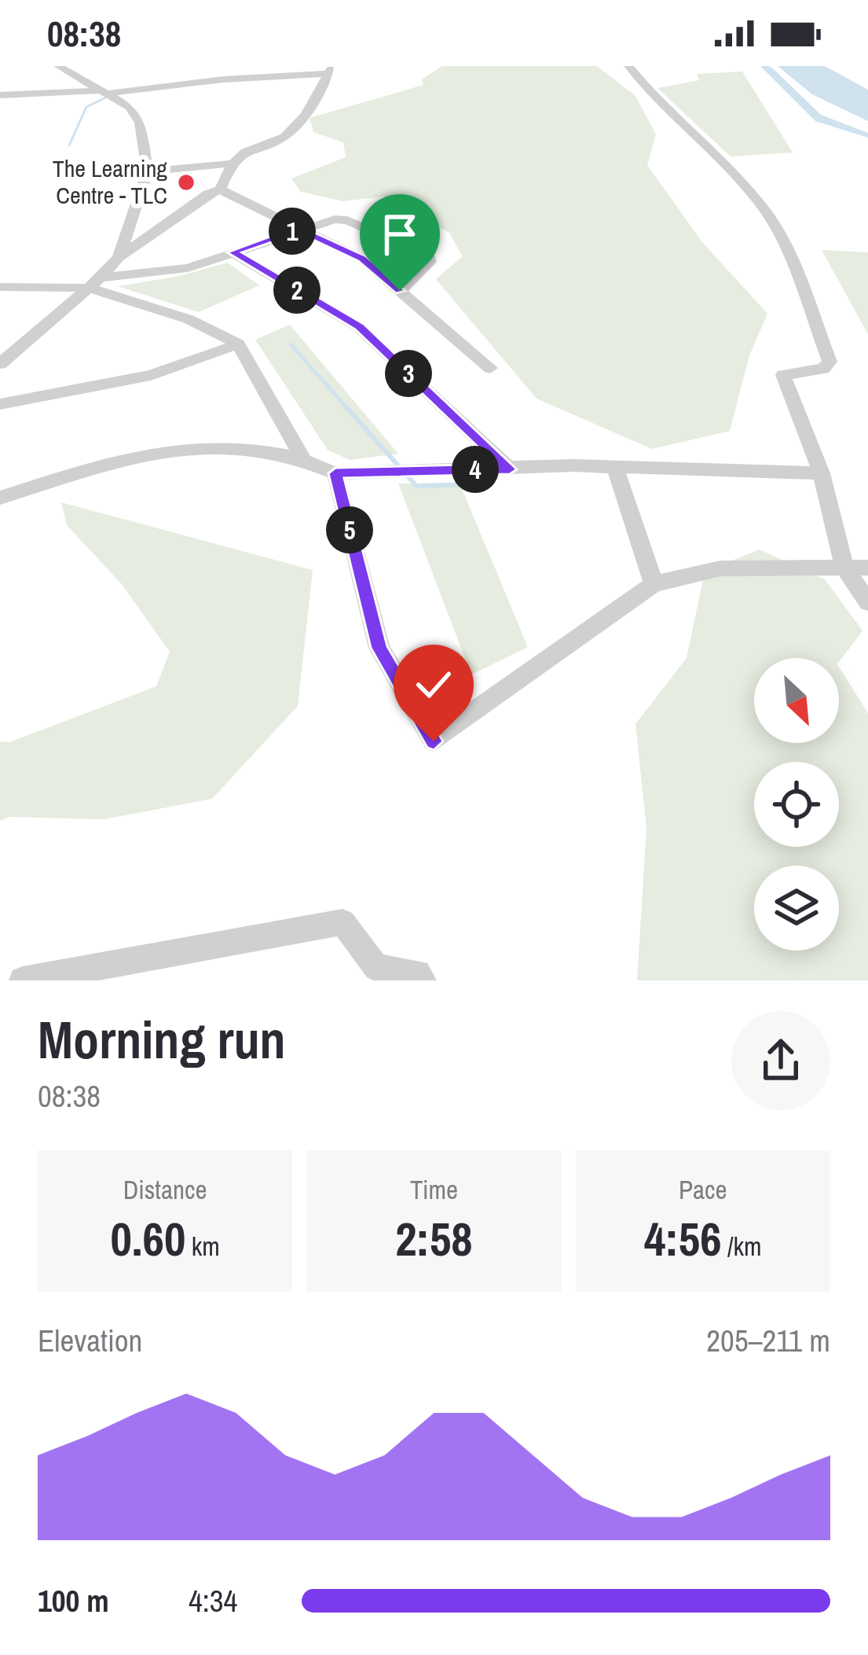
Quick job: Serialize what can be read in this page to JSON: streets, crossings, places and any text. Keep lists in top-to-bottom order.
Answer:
{
  "places": ["The Learning Centre - TLC"],
  "north": "bottom right",
  "page": {
    "status": "08:38",
    "pins": [
      "1",
      "2",
      "3",
      "4",
      "5"
    ],
    "heading": ["Morning run", "08:38"],
    "stats": [
      ["Distance", "0.60 km"],
      ["Time", "2:58"],
      ["Pace", "4:56 /km"]
    ],
    "chart": ["Elevation", "205–211 m"],
    "list": [
      {
        "name": "100 m",
        "note": "4:34"
      }
    ]
  }
}
